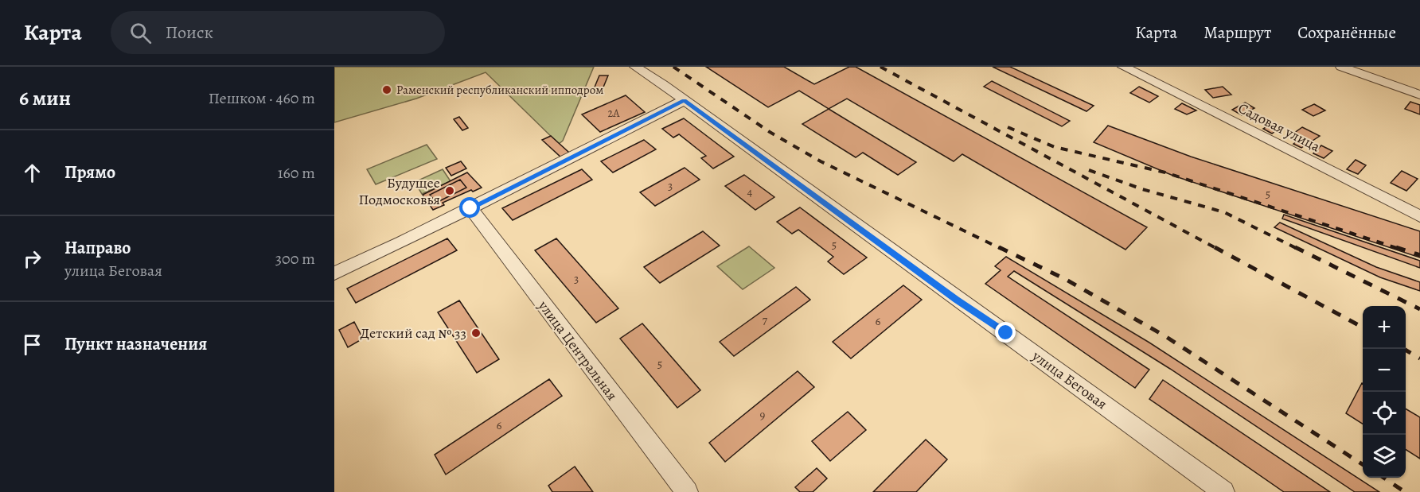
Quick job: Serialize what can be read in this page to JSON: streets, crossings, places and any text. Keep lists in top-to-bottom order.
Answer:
{
  "streets": {
    "street": ["Садовая улица", "улица Центральная", "улица Беговая"]
  },
  "places": ["Раменский республиканский ипподром", "Будущее Подмосковья", "Детский сад № 33"],
  "house_numbers": [
    "2А",
    "3",
    "4",
    "5",
    "5",
    "3",
    "7",
    "6",
    "5",
    "9",
    "6"
  ],
  "page": {
    "header": "Карта",
    "search": "Поиск",
    "nav": ["Карта", "Маршрут", "Сохранённые"],
    "heading": ["6 мин", "Пешком · 460 m"],
    "list": [
      ["Прямо", "160 m"],
      ["Направо", "улица Беговая", "300 m"],
      "Пункт назначения"
    ],
    "map_buttons": ["+", "−"]
  }
}
